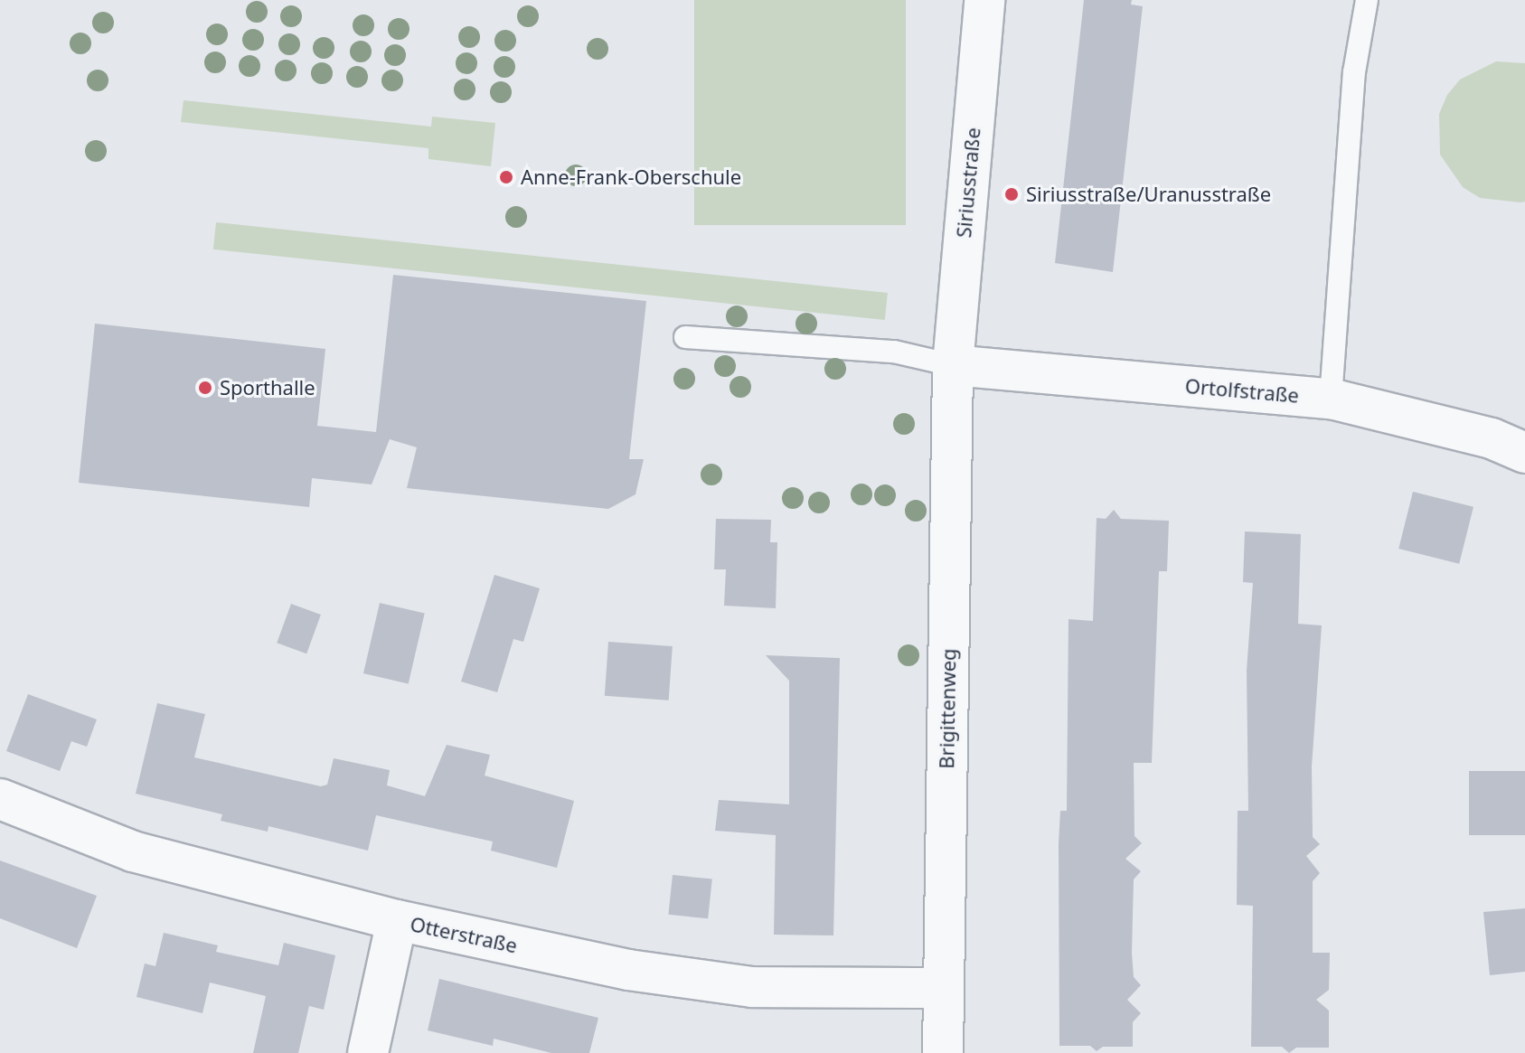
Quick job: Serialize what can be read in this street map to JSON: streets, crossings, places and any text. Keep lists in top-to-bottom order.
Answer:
{
  "streets": {
    "street": [
      "Siriusstraße",
      "Ortolfstraße",
      "Brigittenweg",
      "Otterstraße"
    ]
  },
  "crossings": [
    ["Siriusstraße", "Ortolfstraße"],
    ["Siriusstraße", "Brigittenweg"],
    ["Ortolfstraße", "Brigittenweg"],
    ["Brigittenweg", "Otterstraße"]
  ],
  "places": ["Anne-Frank-Oberschule", "Siriusstraße/Uranusstraße", "Sporthalle"]
}
